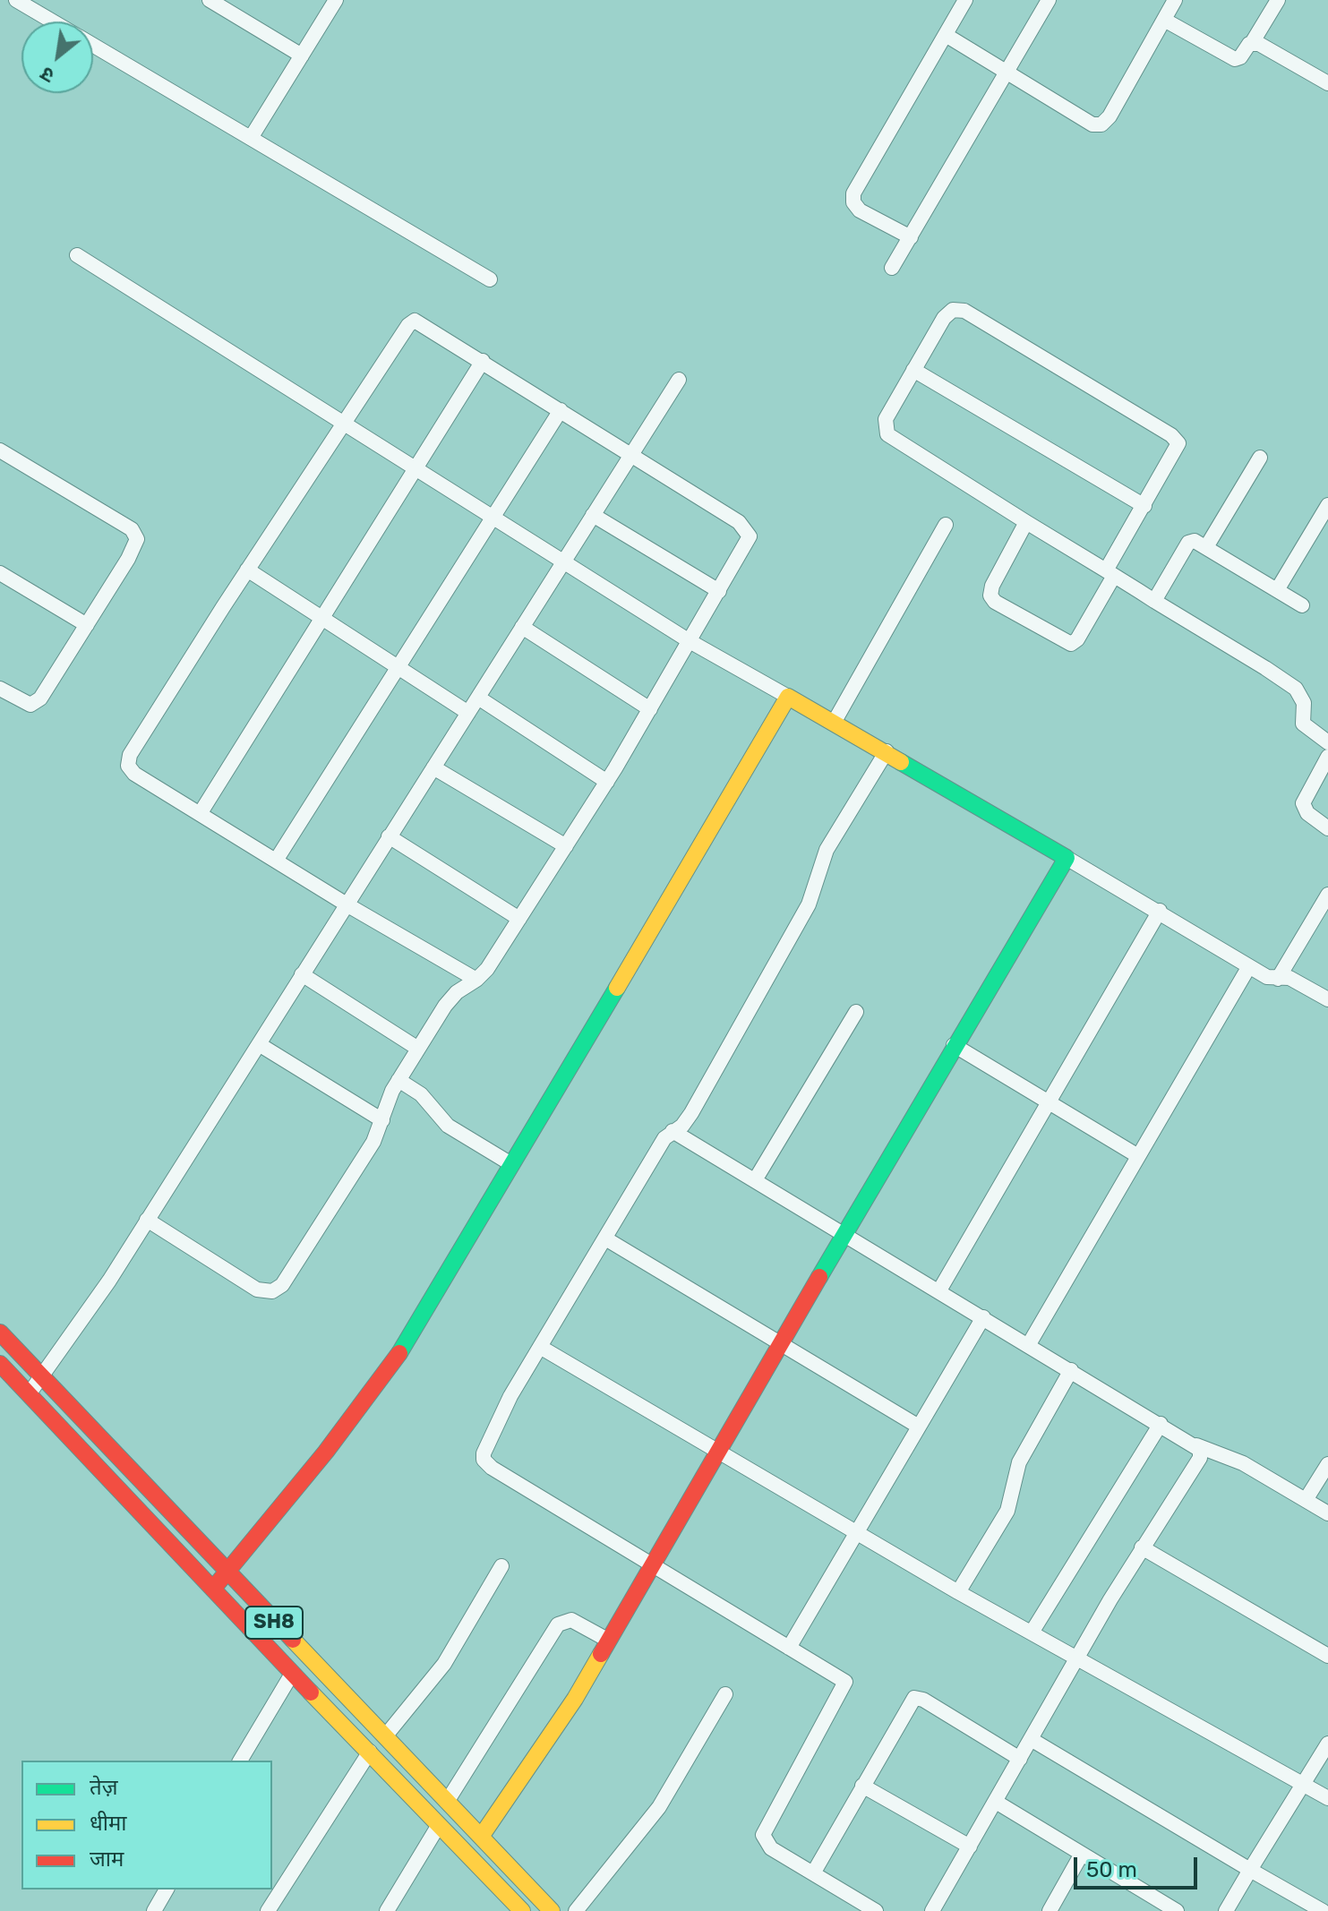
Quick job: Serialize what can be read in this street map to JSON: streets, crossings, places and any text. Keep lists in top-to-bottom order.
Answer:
{
  "streets": {
    "street": ["SH8"]
  },
  "legend": ["तेज़", "धीमा", "जाम"],
  "scale_bar": "50 m",
  "north": "bottom left"
}
